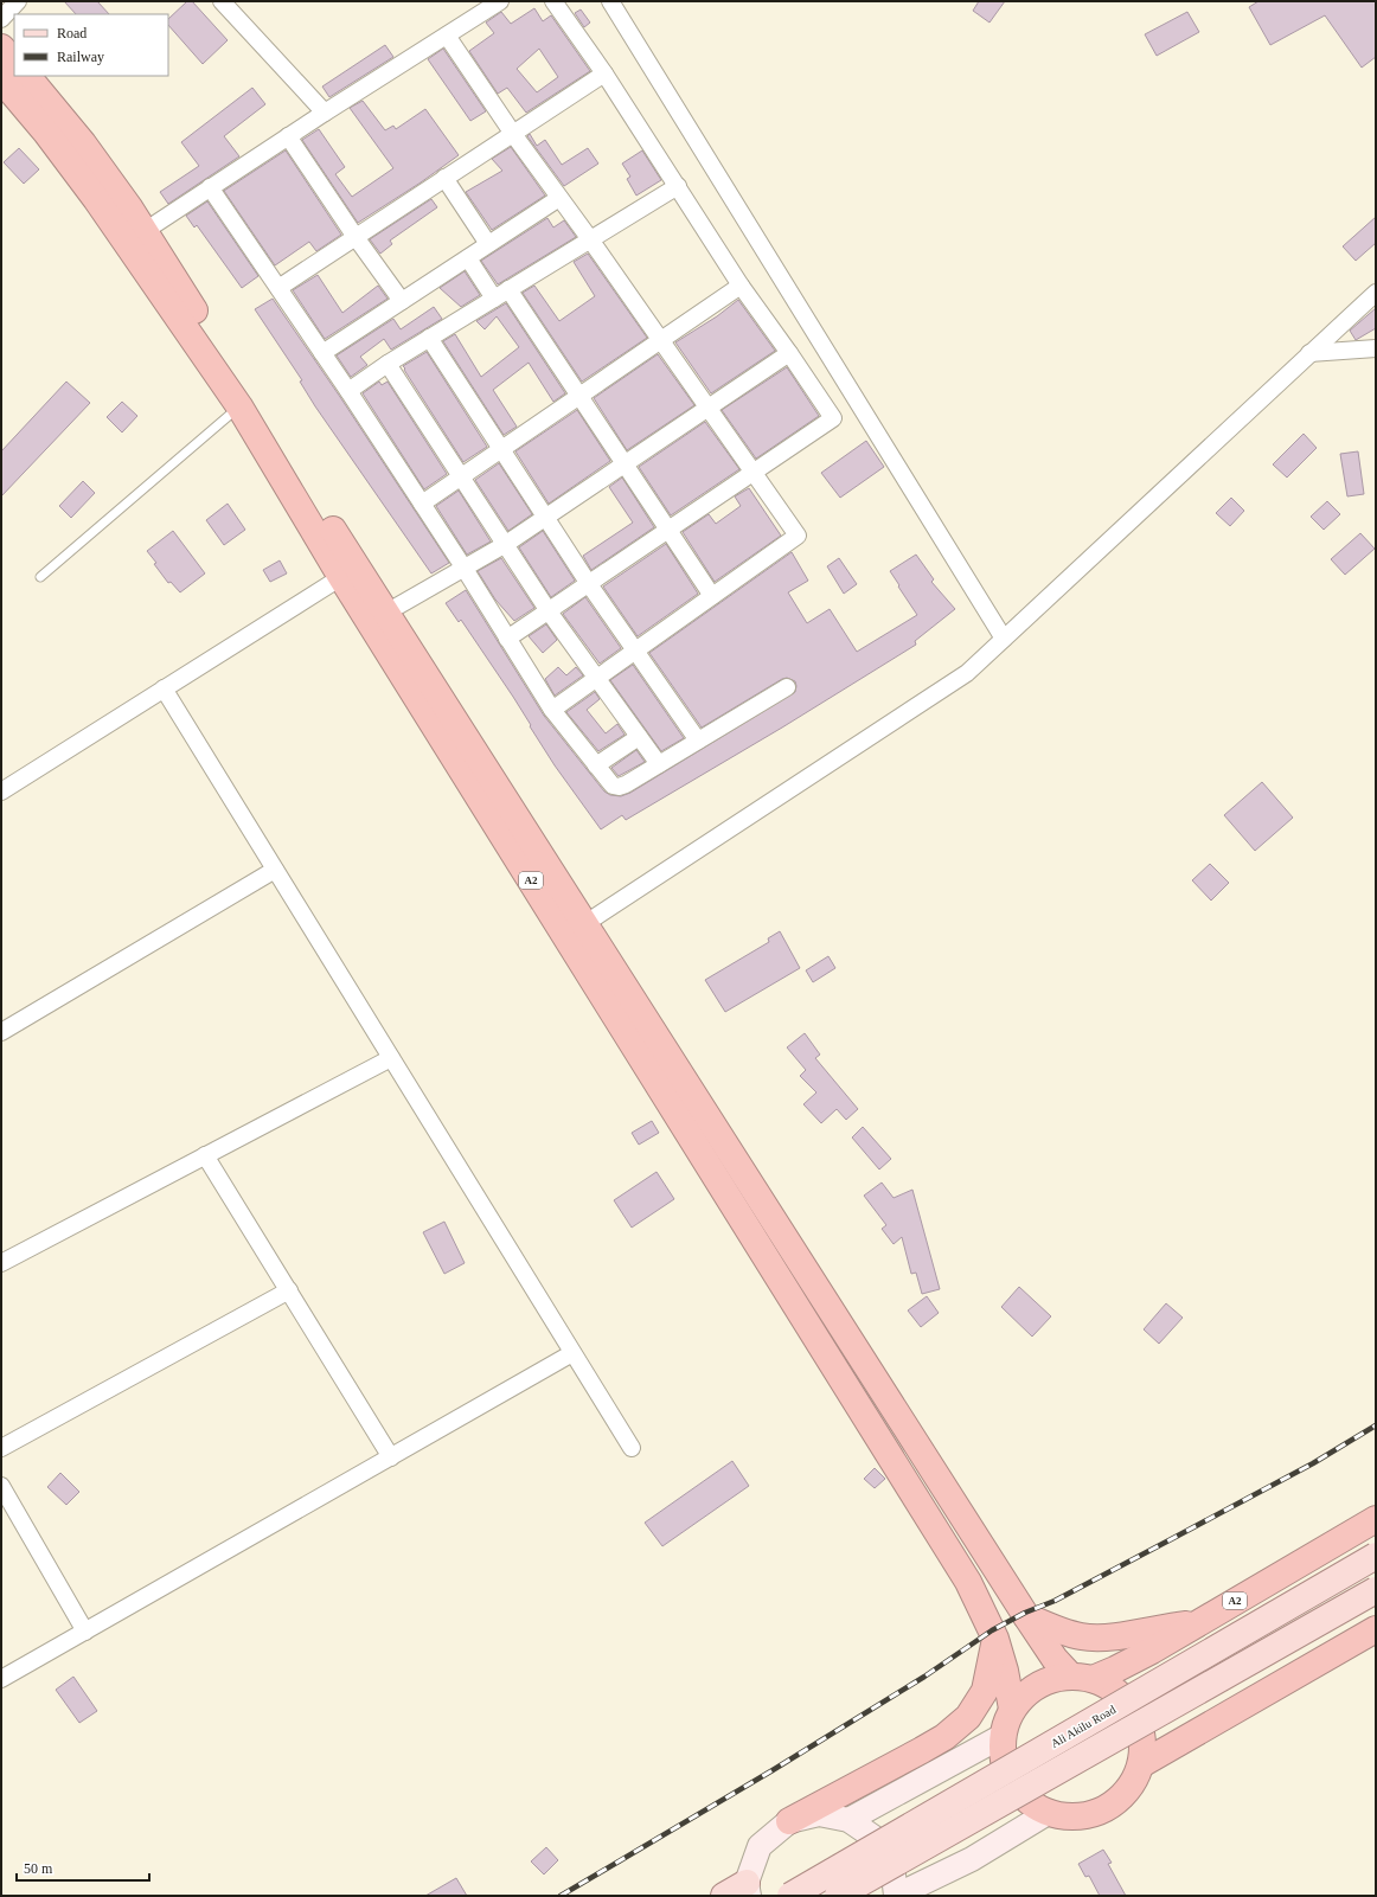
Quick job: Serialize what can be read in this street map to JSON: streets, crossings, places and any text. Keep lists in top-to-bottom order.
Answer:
{
  "streets": {
    "highway": ["A2"],
    "main road": ["Ali Akilu Road"]
  },
  "legend": ["Road", "Railway"],
  "scale_bar": "50 m"
}
